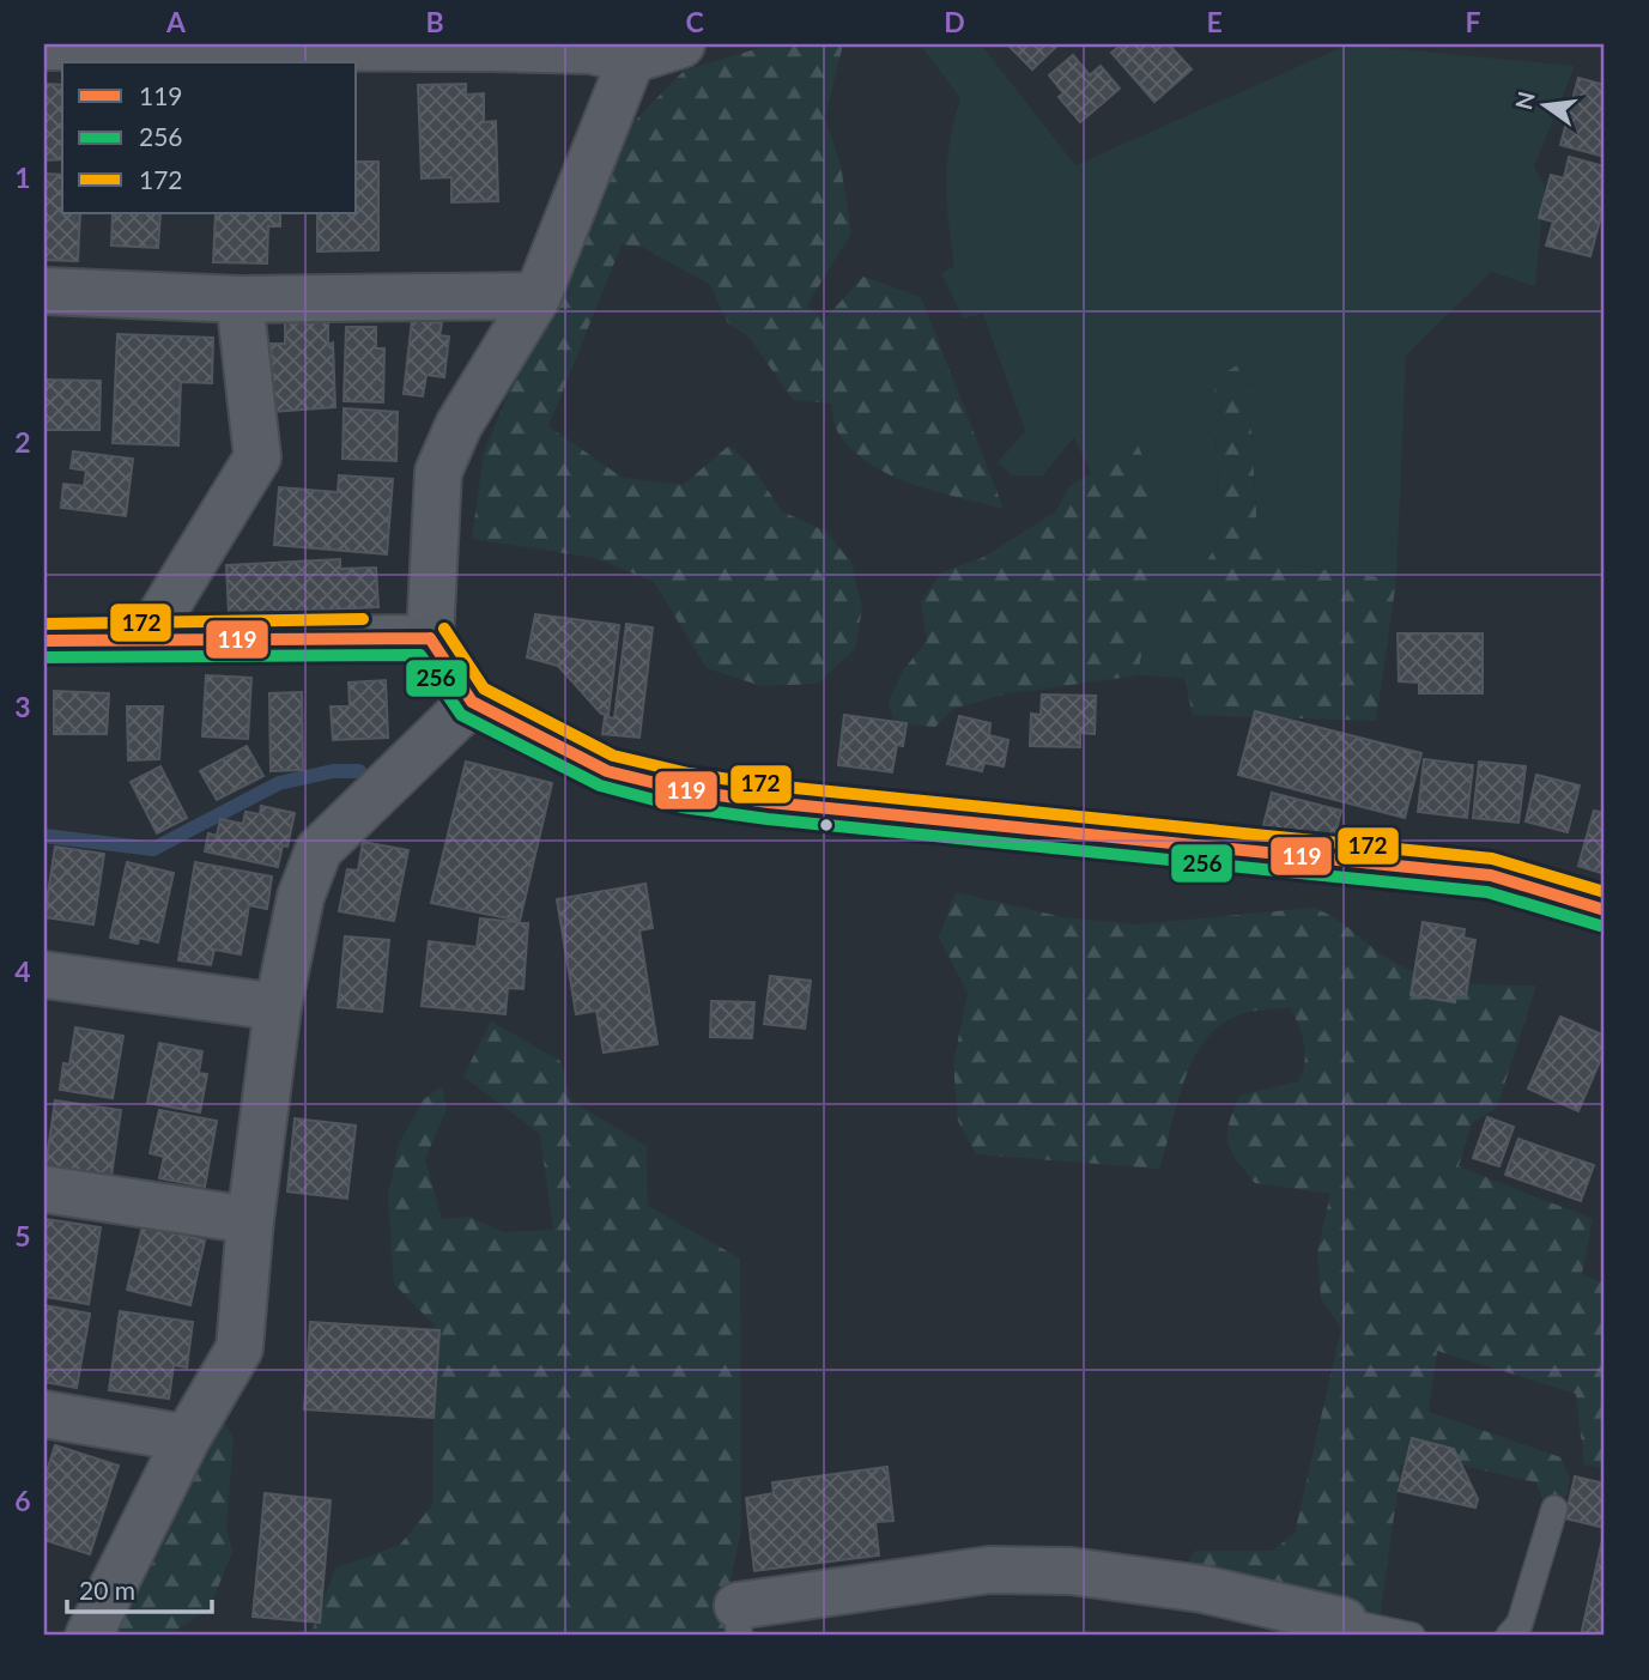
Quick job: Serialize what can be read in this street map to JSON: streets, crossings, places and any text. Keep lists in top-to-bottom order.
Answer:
{
  "lines": ["transit line 172", "transit line 119", "transit line 256"],
  "legend": ["119", "256", "172"],
  "scale_bar": "20 m",
  "north": "left",
  "grid": {
    "columns": [
      "A",
      "B",
      "C",
      "D",
      "E",
      "F"
    ],
    "rows": [
      "1",
      "2",
      "3",
      "4",
      "5",
      "6"
    ]
  }
}
